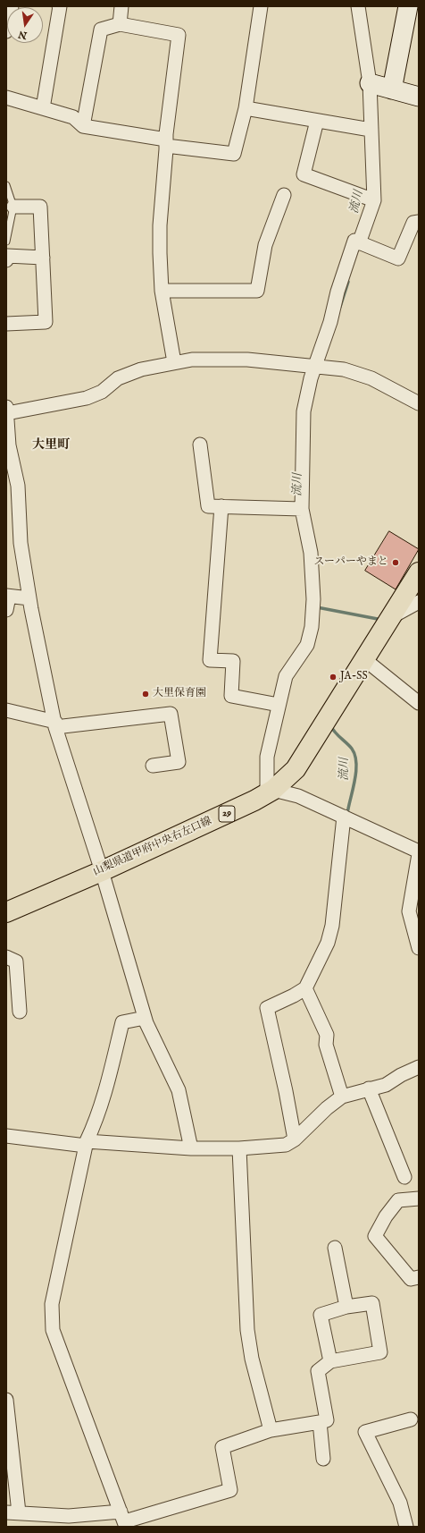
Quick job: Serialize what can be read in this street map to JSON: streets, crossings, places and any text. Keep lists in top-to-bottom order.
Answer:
{
  "streets": {
    "main road": ["29", "山梨県道甲府中央右左口線"]
  },
  "districts": ["大里町"],
  "water": ["流川"],
  "places": ["スーパーやまと", "JA-SS", "大里保育園"],
  "north": "bottom"
}
